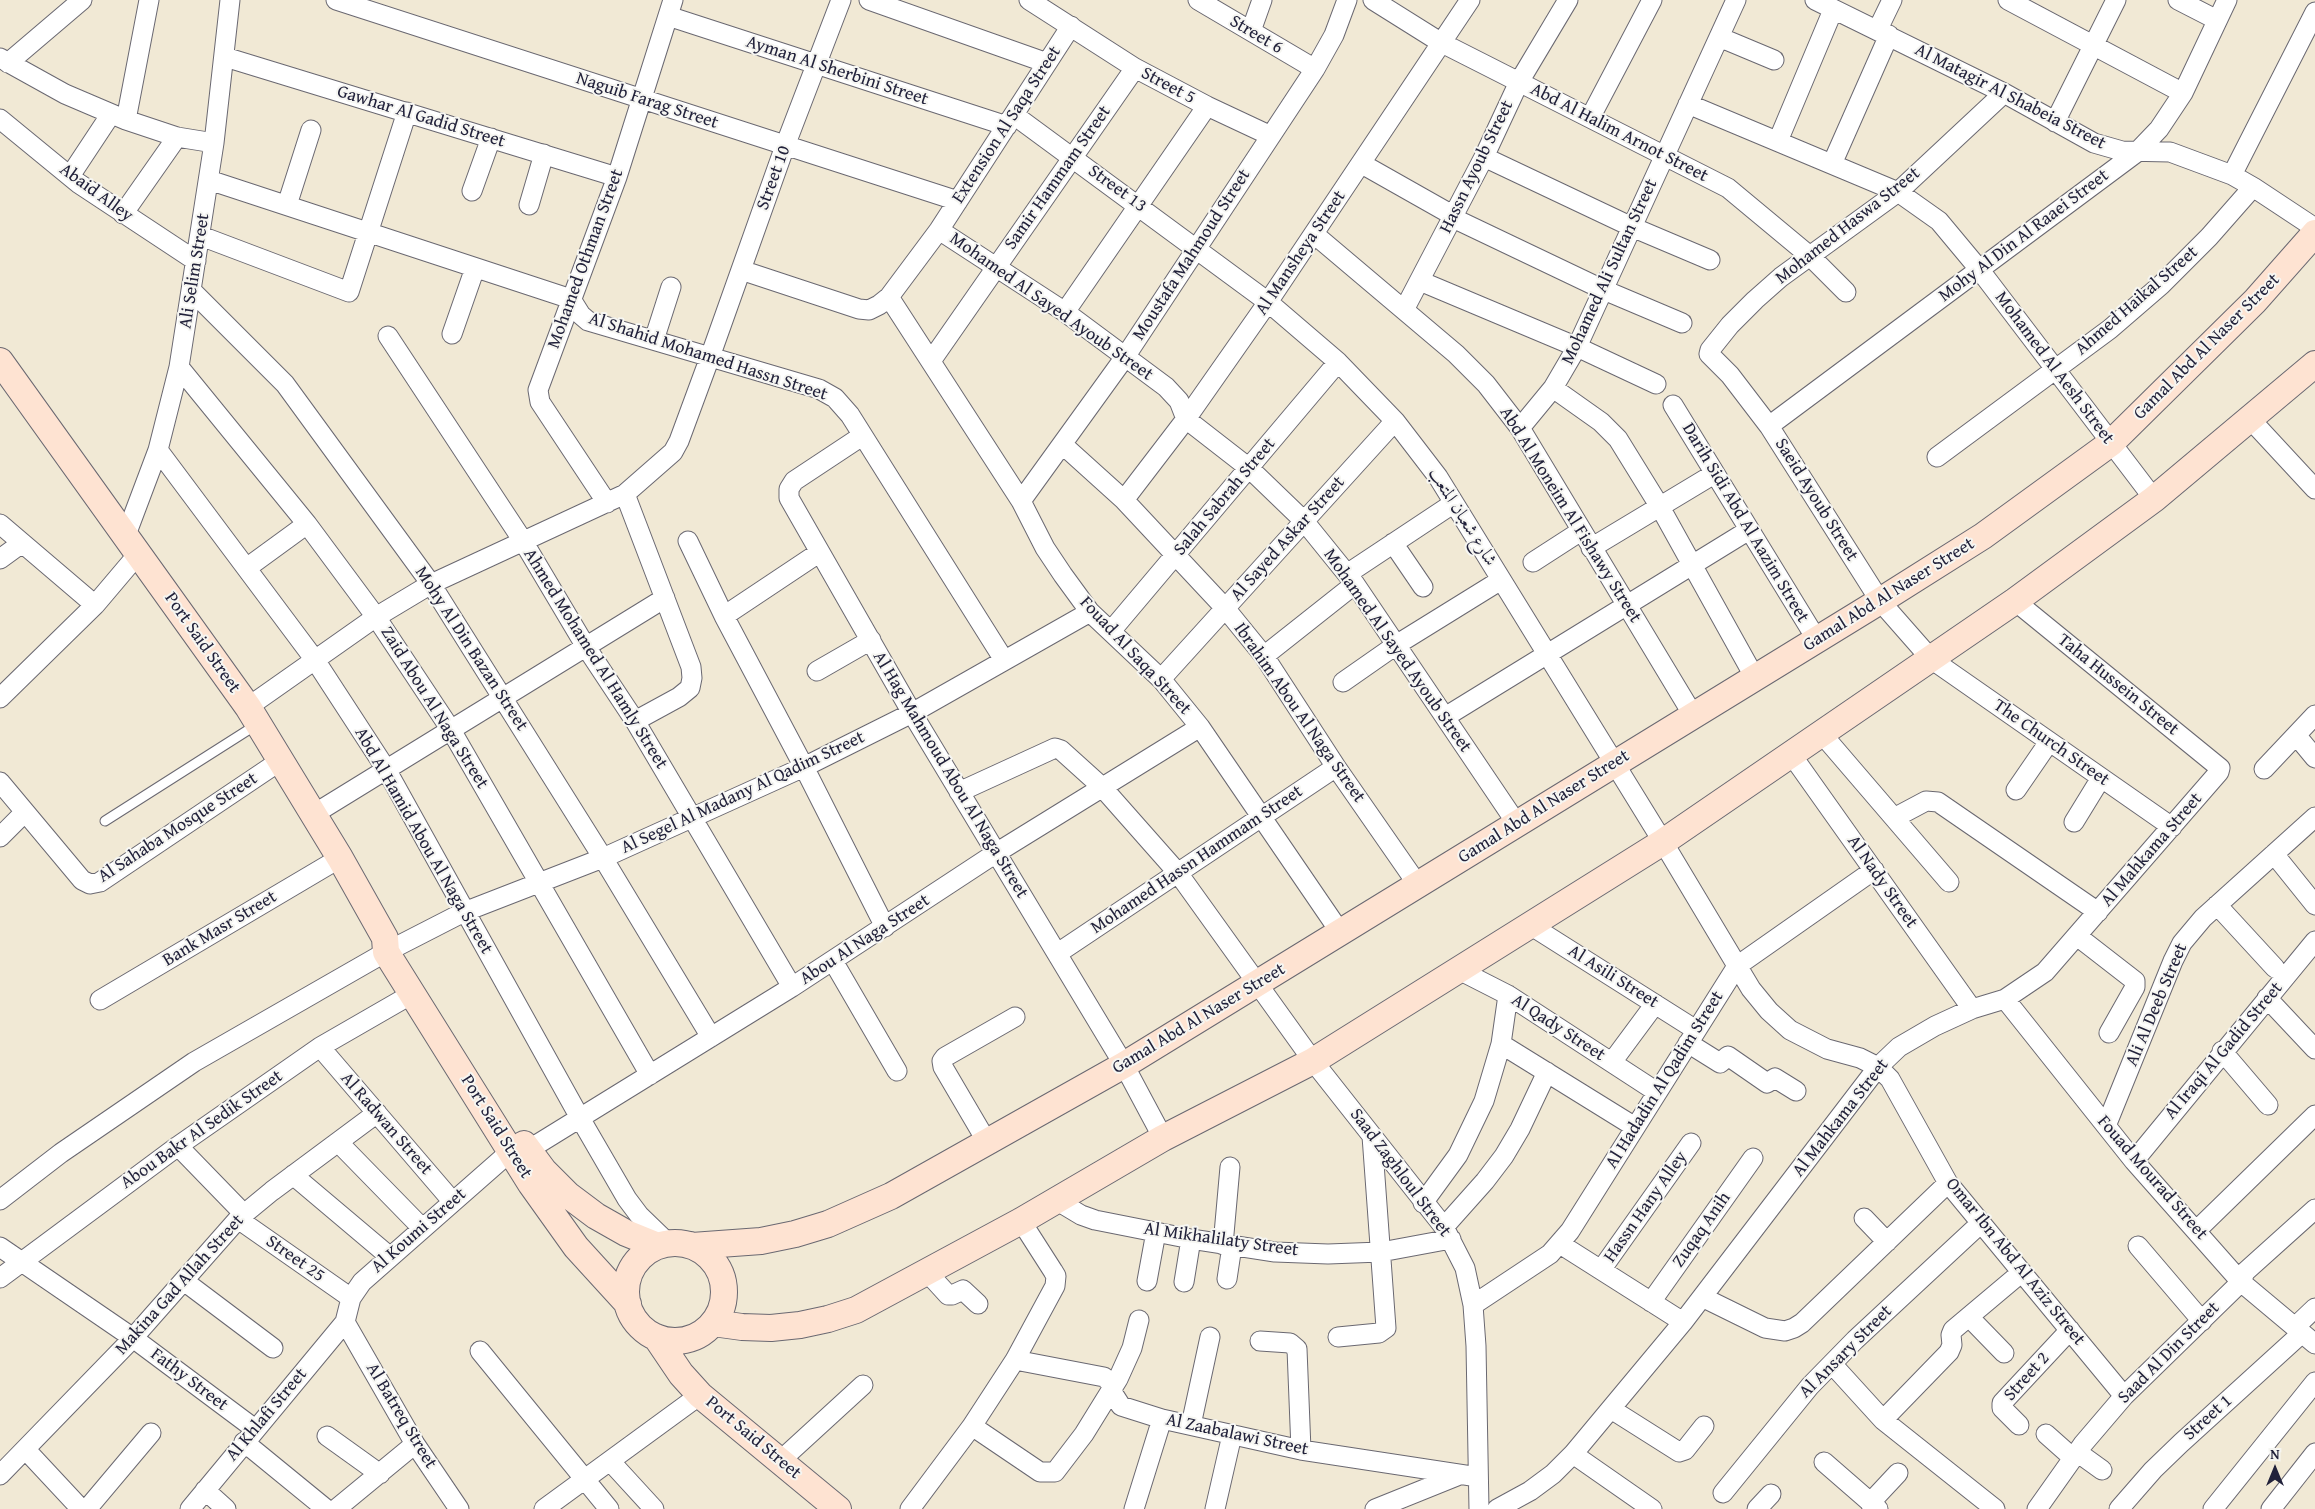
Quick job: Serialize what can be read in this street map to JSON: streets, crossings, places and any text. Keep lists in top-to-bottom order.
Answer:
{
  "streets": {
    "street": [
      "Street 6",
      "Ayman Al Sherbini Street",
      "Street 5",
      "Al Matagir Al Shabeia Street",
      "Naguib Farag Street",
      "Gawhar Al Gadid Street",
      "Extension Al Saqa Street",
      "Abd Al Halim Arnot Street",
      "Hassn Ayoub Street",
      "Street 10",
      "Samir Hammam Street",
      "Street 13",
      "Abaid Alley",
      "Mohamed Haswa Street",
      "Mohy Al Din Al Raaei Street",
      "Al Mansheya Street",
      "Moustafa Mahmoud Street",
      "Mohamed Othman Street",
      "Ali Selim Street",
      "Mohamed Ali Sultan Street",
      "Ahmed Haikal Street",
      "Mohamed Al Sayed Ayoub Street",
      "Gamal Abd Al Naser Street",
      "Al Shahid Mohamed Hassn Street",
      "Mohamed Al Aesh Street",
      "Salah Sabrah Street",
      "Saeid Ayoub Street",
      "Abd Al Moneim Al Fishawy Street",
      "شارع شعبان المتعب",
      "Darih Sidi Abd Al Aazim Street",
      "Al Sayed Askar Street",
      "Port Said Street",
      "Mohy Al Din Bazan Street",
      "Fouad Al Saqa Street",
      "Ahmed Mohamed Al Hamly Street",
      "Taha Hussein Street",
      "Zaid Abou Al Naga Street",
      "Ibrahim Abou Al Naga Street",
      "The Church Street",
      "Al Hag Mahmoud Abou Al Naga Street",
      "Al Segel Al Madany Al Qadim Street",
      "Al Sahaba Mosque Street",
      "Abd Al Hamid Abou Al Naga Street",
      "Al Mahkama Street",
      "Mohamed Hassn Hammam Street",
      "Al Nady Street",
      "Bank Masr Street",
      "Abou Al Naga Street",
      "Al Asili Street",
      "Ali Al Deeb Street",
      "Al Qady Street",
      "Al Iraqi Al Gadid Street",
      "Al Hadadin Al Qadim Street",
      "Al Radwan Street",
      "Abou Bakr Al Sedik Street",
      "Saad Zaghloul Street",
      "Fouad Mourad Street",
      "Hassn Hany Alley",
      "Zuqaq Anih",
      "Al Koumi Street",
      "Al Mikhalilaty Street",
      "Street 25",
      "Omar Ibn Abd Al Aziz Street",
      "Makina Gad Allah Street",
      "Al Ansary Street",
      "Saad Al Din Street",
      "Street 2",
      "Fathy Street",
      "Al Khlafi Street",
      "Al Batreq Street",
      "Street 1",
      "Al Zaabalawi Street"
    ]
  },
  "crossings": [
    ["Street 6", "Moustafa Mahmoud Street"],
    ["Ayman Al Sherbini Street", "Extension Al Saqa Street"],
    ["Ayman Al Sherbini Street", "Street 10"],
    ["Ayman Al Sherbini Street", "Street 13"],
    ["Ayman Al Sherbini Street", "Mohamed Othman Street"],
    ["Street 5", "Extension Al Saqa Street"],
    ["Street 5", "Samir Hammam Street"],
    ["Street 5", "Moustafa Mahmoud Street"],
    ["Al Matagir Al Shabeia Street", "Mohamed Haswa Street"],
    ["Al Matagir Al Shabeia Street", "Mohy Al Din Al Raaei Street"],
    ["Al Matagir Al Shabeia Street", "Ahmed Haikal Street"],
    ["Al Matagir Al Shabeia Street", "Gamal Abd Al Naser Street"],
    ["Naguib Farag Street", "Extension Al Saqa Street"],
    ["Naguib Farag Street", "Street 10"],
    ["Naguib Farag Street", "Mohamed Othman Street"],
    ["Gawhar Al Gadid Street", "Mohamed Othman Street"],
    ["Gawhar Al Gadid Street", "Ali Selim Street"],
    ["Extension Al Saqa Street", "Street 13"],
    ["Extension Al Saqa Street", "Mohamed Al Sayed Ayoub Street"],
    ["Extension Al Saqa Street", "Fouad Al Saqa Street"],
    ["Abd Al Halim Arnot Street", "Hassn Ayoub Street"],
    ["Abd Al Halim Arnot Street", "Mohamed Haswa Street"],
    ["Abd Al Halim Arnot Street", "Al Mansheya Street"],
    ["Abd Al Halim Arnot Street", "Mohamed Ali Sultan Street"],
    ["Hassn Ayoub Street", "Abd Al Moneim Al Fishawy Street"],
    ["Street 10", "Mohamed Othman Street"],
    ["Street 10", "Al Shahid Mohamed Hassn Street"],
    ["Street 10", "Port Said Street"],
    ["Street 10", "Mohy Al Din Bazan Street"],
    ["Street 10", "Ahmed Mohamed Al Hamly Street"],
    ["Street 10", "Zaid Abou Al Naga Street"],
    ["Street 10", "Abd Al Hamid Abou Al Naga Street"],
    ["Samir Hammam Street", "Street 13"],
    ["Samir Hammam Street", "Mohamed Al Sayed Ayoub Street"],
    ["Samir Hammam Street", "Fouad Al Saqa Street"],
    ["Street 13", "Moustafa Mahmoud Street"],
    ["Street 13", "شارع شعبان المتعب"],
    ["Abaid Alley", "Ali Selim Street"],
    ["Mohamed Haswa Street", "Mohamed Al Aesh Street"],
    ["Mohamed Haswa Street", "Saeid Ayoub Street"],
    ["Mohy Al Din Al Raaei Street", "Mohamed Al Aesh Street"],
    ["Mohy Al Din Al Raaei Street", "Saeid Ayoub Street"],
    ["Al Mansheya Street", "Mohamed Al Sayed Ayoub Street"],
    ["Al Mansheya Street", "Abd Al Moneim Al Fishawy Street"],
    ["Al Mansheya Street", "شارع شعبان المتعب"],
    ["Al Mansheya Street", "Ibrahim Abou Al Naga Street"],
    ["Moustafa Mahmoud Street", "Mohamed Al Sayed Ayoub Street"],
    ["Moustafa Mahmoud Street", "شارع شعبان المتعب"],
    ["Moustafa Mahmoud Street", "Fouad Al Saqa Street"],
    ["Moustafa Mahmoud Street", "Ibrahim Abou Al Naga Street"],
    ["Mohamed Othman Street", "Al Shahid Mohamed Hassn Street"],
    ["Ali Selim Street", "Al Shahid Mohamed Hassn Street"],
    ["Ali Selim Street", "Port Said Street"],
    ["Ali Selim Street", "Mohy Al Din Bazan Street"],
    ["Ali Selim Street", "Zaid Abou Al Naga Street"],
    ["Ali Selim Street", "Abd Al Hamid Abou Al Naga Street"],
    ["Mohamed Ali Sultan Street", "Mohamed Al Aesh Street"],
    ["Mohamed Ali Sultan Street", "Abd Al Moneim Al Fishawy Street"],
    ["Ahmed Haikal Street", "Mohamed Al Aesh Street"],
    ["Mohamed Al Sayed Ayoub Street", "Gamal Abd Al Naser Street"],
    ["Mohamed Al Sayed Ayoub Street", "Salah Sabrah Street"],
    ["Mohamed Al Sayed Ayoub Street", "Al Sayed Askar Street"],
    ["Gamal Abd Al Naser Street", "Mohamed Al Aesh Street"],
    ["Gamal Abd Al Naser Street", "Saeid Ayoub Street"],
    ["Gamal Abd Al Naser Street", "Abd Al Moneim Al Fishawy Street"],
    ["Gamal Abd Al Naser Street", "شارع شعبان المتعب"],
    ["Gamal Abd Al Naser Street", "Darih Sidi Abd Al Aazim Street"],
    ["Gamal Abd Al Naser Street", "Port Said Street"],
    ["Gamal Abd Al Naser Street", "Fouad Al Saqa Street"],
    ["Gamal Abd Al Naser Street", "Ibrahim Abou Al Naga Street"],
    ["Gamal Abd Al Naser Street", "Al Hag Mahmoud Abou Al Naga Street"],
    ["Gamal Abd Al Naser Street", "Abd Al Hamid Abou Al Naga Street"],
    ["Gamal Abd Al Naser Street", "Saad Zaghloul Street"],
    ["Al Shahid Mohamed Hassn Street", "Al Hag Mahmoud Abou Al Naga Street"],
    ["Al Shahid Mohamed Hassn Street", "Al Segel Al Madany Al Qadim Street"],
    ["Salah Sabrah Street", "شارع شعبان المتعب"],
    ["Salah Sabrah Street", "Fouad Al Saqa Street"],
    ["Salah Sabrah Street", "Ibrahim Abou Al Naga Street"],
    ["Saeid Ayoub Street", "The Church Street"],
    ["شارع شعبان المتعب", "Al Sayed Askar Street"],
    ["شارع شعبان المتعب", "Omar Ibn Abd Al Aziz Street"],
    ["Al Sayed Askar Street", "Fouad Al Saqa Street"],
    ["Al Sayed Askar Street", "Ibrahim Abou Al Naga Street"],
    ["Port Said Street", "Al Segel Al Madany Al Qadim Street"],
    ["Port Said Street", "Al Sahaba Mosque Street"],
    ["Port Said Street", "Abd Al Hamid Abou Al Naga Street"],
    ["Port Said Street", "Bank Masr Street"],
    ["Port Said Street", "Abou Al Naga Street"],
    ["Port Said Street", "Abou Bakr Al Sedik Street"],
    ["Port Said Street", "Al Koumi Street"],
    ["Mohy Al Din Bazan Street", "Al Segel Al Madany Al Qadim Street"],
    ["Mohy Al Din Bazan Street", "Abou Al Naga Street"],
    ["Fouad Al Saqa Street", "Al Segel Al Madany Al Qadim Street"],
    ["Fouad Al Saqa Street", "Mohamed Hassn Hammam Street"],
    ["Fouad Al Saqa Street", "Abou Al Naga Street"],
    ["Ahmed Mohamed Al Hamly Street", "Al Segel Al Madany Al Qadim Street"],
    ["Ahmed Mohamed Al Hamly Street", "Abou Al Naga Street"],
    ["Taha Hussein Street", "Al Mahkama Street"],
    ["Zaid Abou Al Naga Street", "Al Segel Al Madany Al Qadim Street"],
    ["Zaid Abou Al Naga Street", "Abou Al Naga Street"],
    ["Ibrahim Abou Al Naga Street", "Mohamed Hassn Hammam Street"],
    ["The Church Street", "Al Mahkama Street"],
    ["Al Hag Mahmoud Abou Al Naga Street", "Al Segel Al Madany Al Qadim Street"],
    ["Al Hag Mahmoud Abou Al Naga Street", "Mohamed Hassn Hammam Street"],
    ["Al Hag Mahmoud Abou Al Naga Street", "Abou Al Naga Street"],
    ["Al Hag Mahmoud Abou Al Naga Street", "Saad Zaghloul Street"],
    ["Al Segel Al Madany Al Qadim Street", "Abd Al Hamid Abou Al Naga Street"],
    ["Abd Al Hamid Abou Al Naga Street", "Abou Al Naga Street"],
    ["Al Mahkama Street", "Al Nady Street"],
    ["Al Mahkama Street", "Fouad Mourad Street"],
    ["Al Mahkama Street", "Omar Ibn Abd Al Aziz Street"],
    ["Mohamed Hassn Hammam Street", "Saad Zaghloul Street"],
    ["Al Nady Street", "Al Hadadin Al Qadim Street"],
    ["Abou Al Naga Street", "Saad Zaghloul Street"],
    ["Abou Al Naga Street", "Al Koumi Street"],
    ["Al Asili Street", "Al Hadadin Al Qadim Street"],
    ["Ali Al Deeb Street", "Fouad Mourad Street"],
    ["Al Qady Street", "Al Hadadin Al Qadim Street"],
    ["Al Iraqi Al Gadid Street", "Fouad Mourad Street"],
    ["Al Hadadin Al Qadim Street", "Saad Zaghloul Street"],
    ["Al Hadadin Al Qadim Street", "Omar Ibn Abd Al Aziz Street"],
    ["Al Radwan Street", "Abou Bakr Al Sedik Street"],
    ["Al Radwan Street", "Al Koumi Street"],
    ["Al Radwan Street", "Makina Gad Allah Street"],
    ["Abou Bakr Al Sedik Street", "Street 25"],
    ["Abou Bakr Al Sedik Street", "Fathy Street"],
    ["Saad Zaghloul Street", "Al Mikhalilaty Street"],
    ["Saad Zaghloul Street", "Al Zaabalawi Street"],
    ["Fouad Mourad Street", "Saad Al Din Street"],
    ["Fouad Mourad Street", "Street 1"],
    ["Al Koumi Street", "Street 25"],
    ["Al Koumi Street", "Al Khlafi Street"],
    ["Al Koumi Street", "Al Batreq Street"],
    ["Street 25", "Makina Gad Allah Street"],
    ["Omar Ibn Abd Al Aziz Street", "Al Ansary Street"],
    ["Omar Ibn Abd Al Aziz Street", "Saad Al Din Street"],
    ["Omar Ibn Abd Al Aziz Street", "Street 2"],
    ["Makina Gad Allah Street", "Fathy Street"],
    ["Fathy Street", "Al Khlafi Street"],
    ["Al Khlafi Street", "Al Batreq Street"]
  ],
  "north": "top"
}
